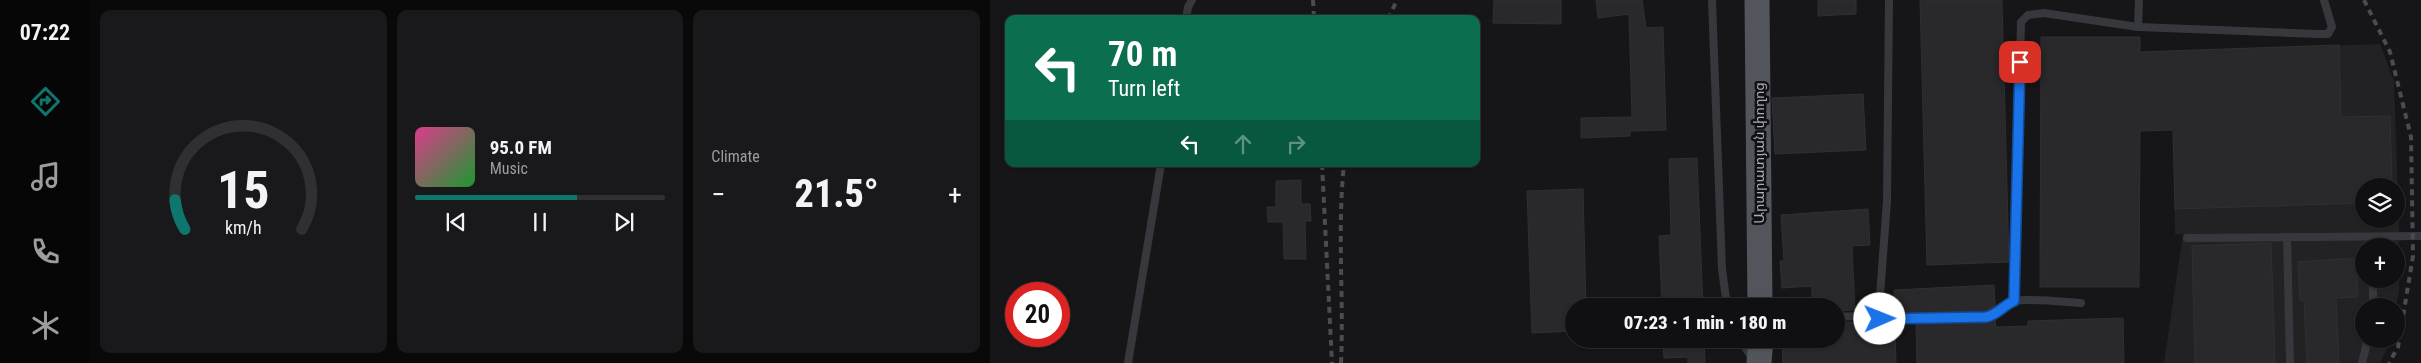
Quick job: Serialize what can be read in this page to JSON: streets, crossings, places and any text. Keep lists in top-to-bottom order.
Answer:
{
  "streets": {
    "main road": ["Արարատյան փողոց"]
  },
  "page": {
    "tabs": "07:22",
    "tile": "Climate",
    "turn": ["70 m", "Turn left"],
    "song": ["95.0 FM", "Music"],
    "heat": ["−", "21.5°", "+"],
    "map_buttons": ["+", "−"],
    "limit": "20",
    "trip": "07:23 · 1 min · 180 m",
    "gauge": ["15", "km/h"]
  }
}
